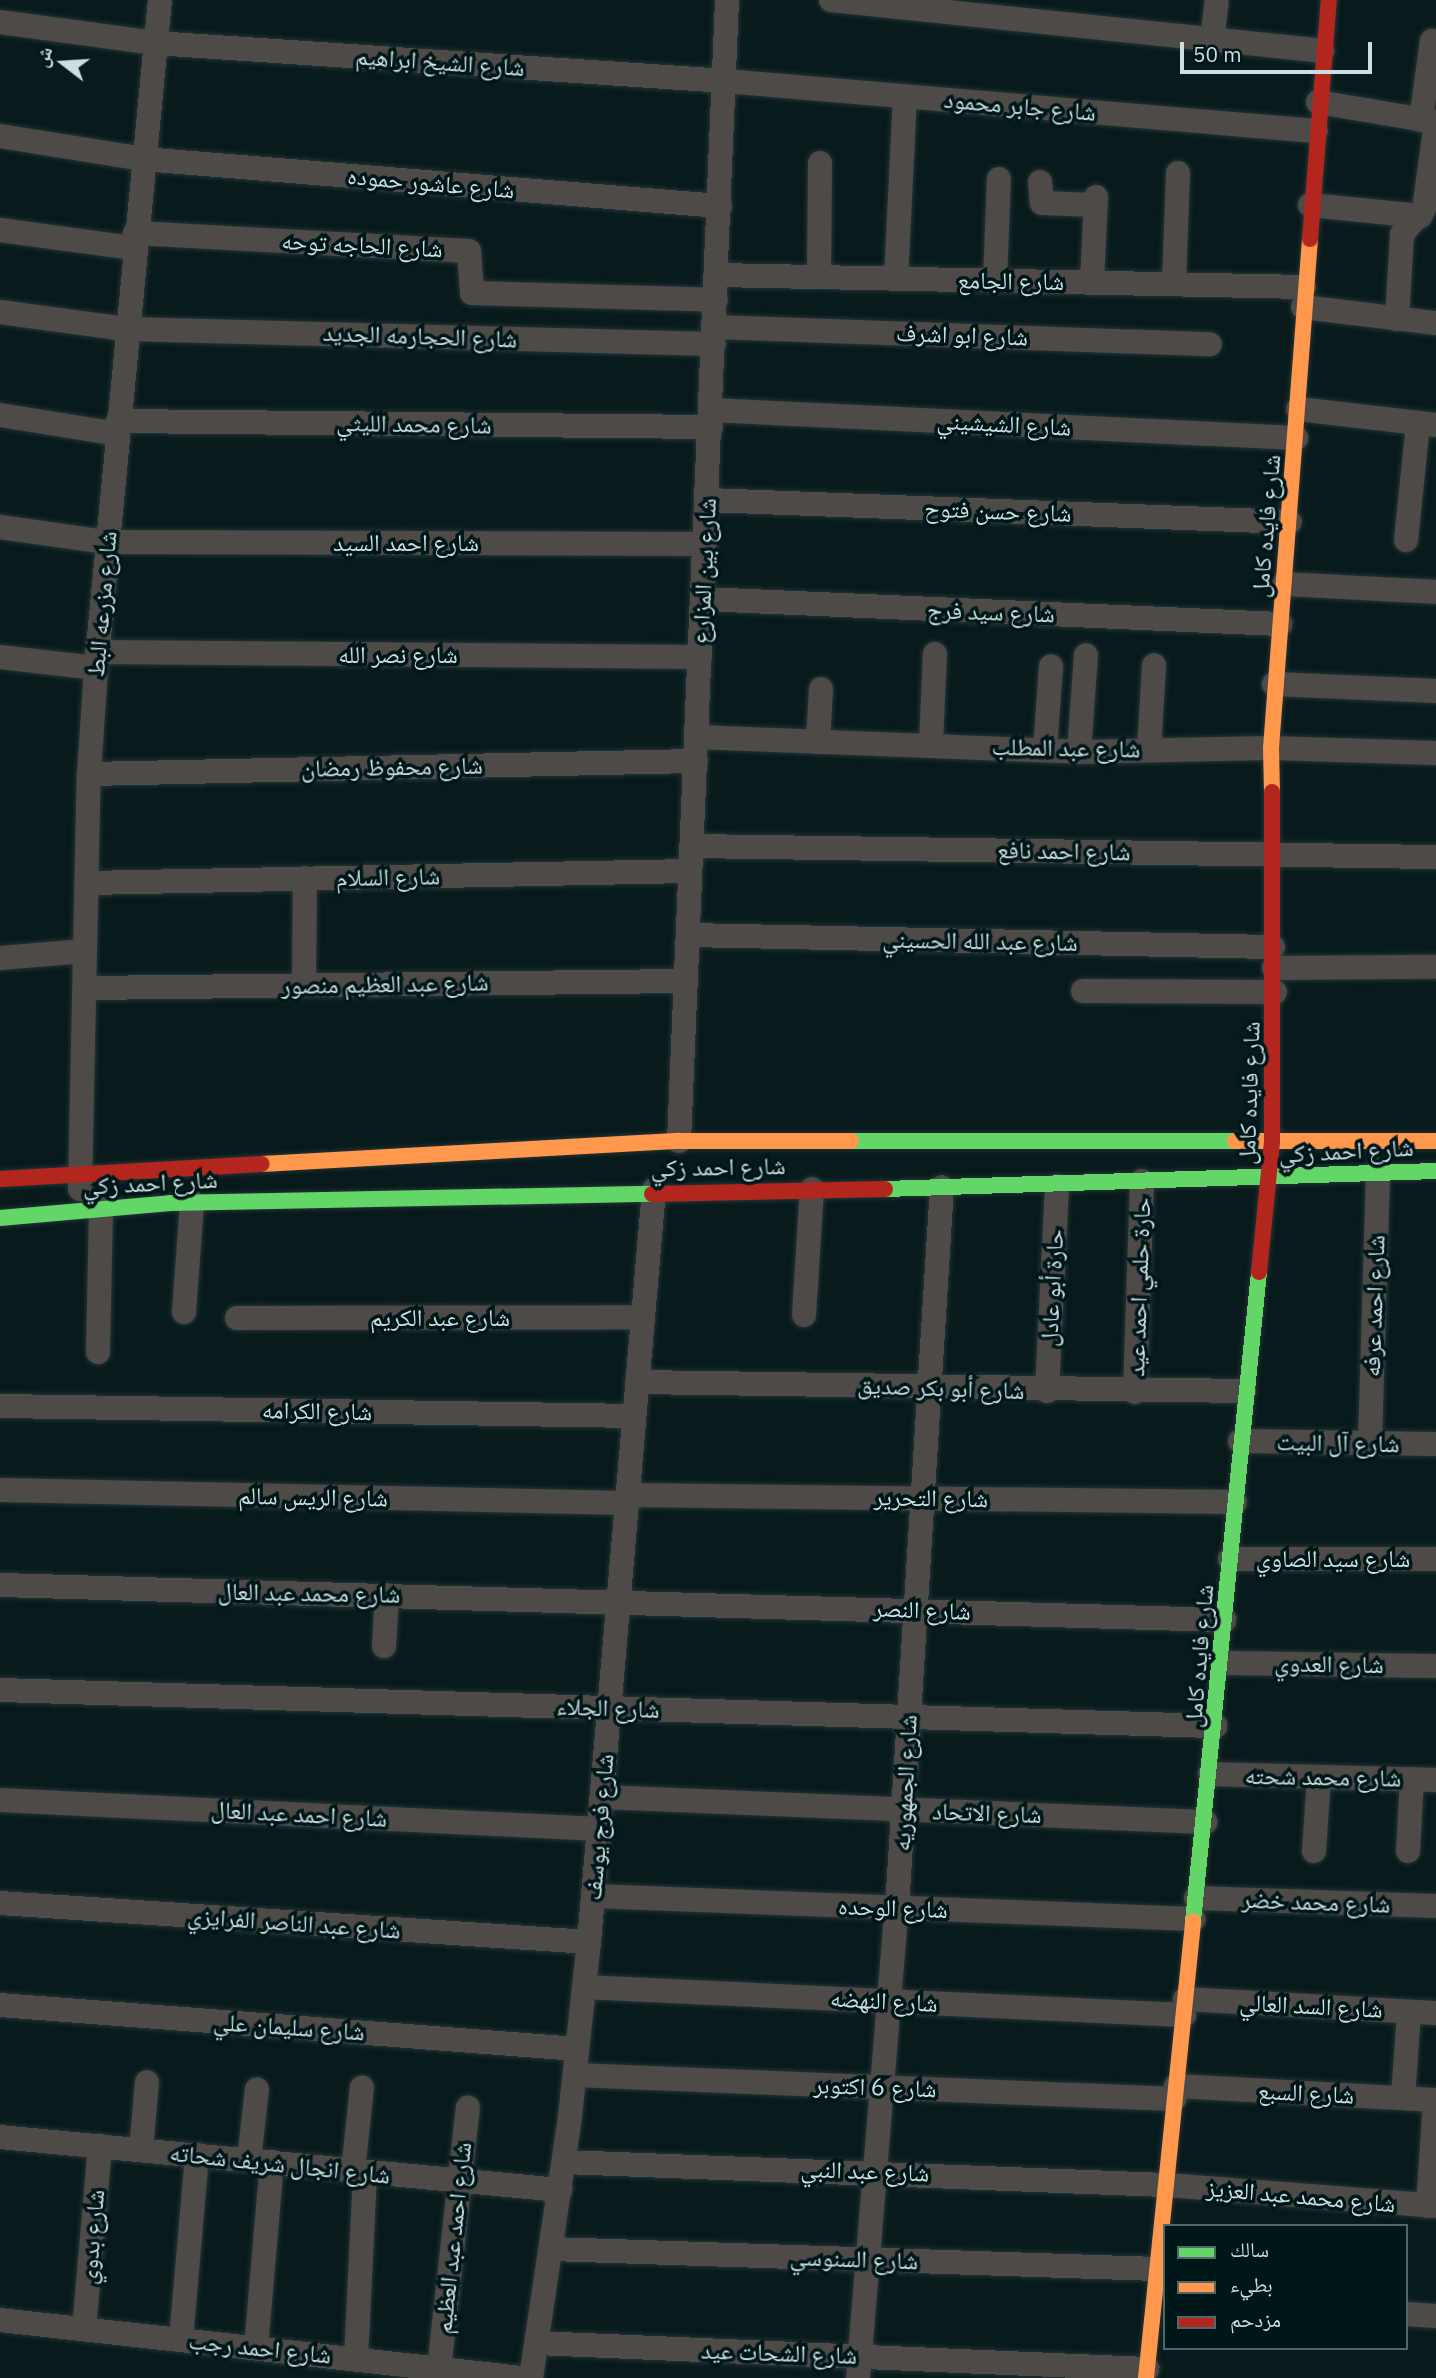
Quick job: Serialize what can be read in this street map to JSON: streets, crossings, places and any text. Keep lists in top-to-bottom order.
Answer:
{
  "streets": {
    "street": [
      "شارع الشيخ ابراهيم",
      "شارع جابر محمود",
      "شارع عاشور حموده",
      "شارع الحاجه توحه",
      "شارع الجامع",
      "شارع ابو اشرف",
      "شارع الحجارمه الجديد",
      "شارع محمد الليثي",
      "شارع الشيشيني",
      "شارع حسن فتوح",
      "شارع فايده كامل",
      "شارع احمد السيد",
      "شارع بين المزارع",
      "شارع مزرعه البط",
      "شارع سيد فرج",
      "شارع نصر الله",
      "شارع عبد المطلب",
      "شارع محفوظ رمضان",
      "شارع احمد نافع",
      "شارع السلام",
      "شارع عبد الله الحسيني",
      "شارع عبد العظيم منصور",
      "شارع احمد زكي",
      "حارة حلمي احمد عيد",
      "حارة أبو عادل",
      "شارع احمد عرفه",
      "شارع عبد الكريم",
      "شارع أبو بكر صديق",
      "شارع الكرامه",
      "شارع آل البيت",
      "شارع الريس سالم",
      "شارع التحرير",
      "شارع سيد الصاوي",
      "شارع محمد عبد العال",
      "شارع النصر",
      "شارع العدوي",
      "شارع الجلاء",
      "شارع محمد شحته",
      "شارع الجمهوريه",
      "شارع الاتحاد",
      "شارع احمد عبد العال",
      "شارع فرج يوسف",
      "شارع محمد خضر",
      "شارع الوحده",
      "شارع عبد الناصر الفرايزي",
      "شارع النهضه",
      "شارع السد العالي",
      "شارع سليمان علي",
      "شارع 6 اكتوبر",
      "شارع السبع",
      "شارع انجال شريف شحاته",
      "شارع عبد النبي",
      "شارع محمد عبد العزيز",
      "شارع بدوي",
      "شارع احمد عبد العظيم",
      "شارع السنوسي",
      "شارع احمد رجب",
      "شارع الشحات عيد"
    ]
  },
  "crossings": [
    ["شارع الشيخ ابراهيم", "شارع جابر محمود"],
    ["شارع الشيخ ابراهيم", "شارع بين المزارع"],
    ["شارع الشيخ ابراهيم", "شارع مزرعه البط"],
    ["شارع جابر محمود", "شارع فايده كامل"],
    ["شارع جابر محمود", "شارع بين المزارع"],
    ["شارع عاشور حموده", "شارع بين المزارع"],
    ["شارع عاشور حموده", "شارع مزرعه البط"],
    ["شارع الحاجه توحه", "شارع بين المزارع"],
    ["شارع الحاجه توحه", "شارع مزرعه البط"],
    ["شارع الجامع", "شارع فايده كامل"],
    ["شارع الجامع", "شارع بين المزارع"],
    ["شارع ابو اشرف", "شارع الحجارمه الجديد"],
    ["شارع ابو اشرف", "شارع بين المزارع"],
    ["شارع الحجارمه الجديد", "شارع بين المزارع"],
    ["شارع الحجارمه الجديد", "شارع مزرعه البط"],
    ["شارع محمد الليثي", "شارع الشيشيني"],
    ["شارع محمد الليثي", "شارع بين المزارع"],
    ["شارع محمد الليثي", "شارع مزرعه البط"],
    ["شارع الشيشيني", "شارع فايده كامل"],
    ["شارع الشيشيني", "شارع بين المزارع"],
    ["شارع حسن فتوح", "شارع فايده كامل"],
    ["شارع حسن فتوح", "شارع بين المزارع"],
    ["شارع فايده كامل", "شارع سيد فرج"],
    ["شارع فايده كامل", "شارع عبد المطلب"],
    ["شارع فايده كامل", "شارع احمد نافع"],
    ["شارع فايده كامل", "شارع عبد الله الحسيني"],
    ["شارع فايده كامل", "شارع احمد زكي"],
    ["شارع فايده كامل", "شارع أبو بكر صديق"],
    ["شارع فايده كامل", "شارع آل البيت"],
    ["شارع فايده كامل", "شارع التحرير"],
    ["شارع فايده كامل", "شارع سيد الصاوي"],
    ["شارع فايده كامل", "شارع النصر"],
    ["شارع فايده كامل", "شارع العدوي"],
    ["شارع فايده كامل", "شارع الجلاء"],
    ["شارع فايده كامل", "شارع محمد شحته"],
    ["شارع فايده كامل", "شارع الاتحاد"],
    ["شارع فايده كامل", "شارع محمد خضر"],
    ["شارع فايده كامل", "شارع الوحده"],
    ["شارع فايده كامل", "شارع النهضه"],
    ["شارع فايده كامل", "شارع السد العالي"],
    ["شارع فايده كامل", "شارع 6 اكتوبر"],
    ["شارع فايده كامل", "شارع السبع"],
    ["شارع فايده كامل", "شارع عبد النبي"],
    ["شارع فايده كامل", "شارع محمد عبد العزيز"],
    ["شارع فايده كامل", "شارع السنوسي"],
    ["شارع فايده كامل", "شارع الشحات عيد"],
    ["شارع احمد السيد", "شارع بين المزارع"],
    ["شارع احمد السيد", "شارع مزرعه البط"],
    ["شارع بين المزارع", "شارع سيد فرج"],
    ["شارع بين المزارع", "شارع نصر الله"],
    ["شارع بين المزارع", "شارع عبد المطلب"],
    ["شارع بين المزارع", "شارع محفوظ رمضان"],
    ["شارع بين المزارع", "شارع احمد نافع"],
    ["شارع بين المزارع", "شارع السلام"],
    ["شارع بين المزارع", "شارع عبد الله الحسيني"],
    ["شارع بين المزارع", "شارع عبد العظيم منصور"],
    ["شارع بين المزارع", "شارع احمد زكي"],
    ["شارع مزرعه البط", "شارع نصر الله"],
    ["شارع مزرعه البط", "شارع محفوظ رمضان"],
    ["شارع مزرعه البط", "شارع السلام"],
    ["شارع مزرعه البط", "شارع عبد العظيم منصور"],
    ["شارع مزرعه البط", "شارع احمد زكي"],
    ["شارع عبد المطلب", "شارع محفوظ رمضان"],
    ["شارع احمد زكي", "حارة حلمي احمد عيد"],
    ["شارع احمد زكي", "حارة أبو عادل"],
    ["شارع احمد زكي", "شارع احمد عرفه"],
    ["شارع احمد زكي", "شارع الجمهوريه"],
    ["شارع احمد زكي", "شارع فرج يوسف"],
    ["حارة حلمي احمد عيد", "شارع أبو بكر صديق"],
    ["حارة أبو عادل", "شارع أبو بكر صديق"],
    ["شارع احمد عرفه", "شارع آل البيت"],
    ["شارع عبد الكريم", "شارع فرج يوسف"],
    ["شارع أبو بكر صديق", "شارع الجمهوريه"],
    ["شارع أبو بكر صديق", "شارع فرج يوسف"],
    ["شارع الكرامه", "شارع فرج يوسف"],
    ["شارع الريس سالم", "شارع التحرير"],
    ["شارع الريس سالم", "شارع فرج يوسف"],
    ["شارع التحرير", "شارع الجمهوريه"],
    ["شارع التحرير", "شارع فرج يوسف"],
    ["شارع محمد عبد العال", "شارع النصر"],
    ["شارع محمد عبد العال", "شارع فرج يوسف"],
    ["شارع النصر", "شارع الجمهوريه"],
    ["شارع النصر", "شارع فرج يوسف"],
    ["شارع الجلاء", "شارع الجمهوريه"],
    ["شارع الجلاء", "شارع فرج يوسف"],
    ["شارع الجمهوريه", "شارع الاتحاد"],
    ["شارع الجمهوريه", "شارع الوحده"],
    ["شارع الجمهوريه", "شارع النهضه"],
    ["شارع الجمهوريه", "شارع 6 اكتوبر"],
    ["شارع الجمهوريه", "شارع عبد النبي"],
    ["شارع الجمهوريه", "شارع السنوسي"],
    ["شارع الجمهوريه", "شارع الشحات عيد"],
    ["شارع الاتحاد", "شارع فرج يوسف"],
    ["شارع احمد عبد العال", "شارع فرج يوسف"],
    ["شارع فرج يوسف", "شارع الوحده"],
    ["شارع فرج يوسف", "شارع عبد الناصر الفرايزي"],
    ["شارع فرج يوسف", "شارع النهضه"],
    ["شارع فرج يوسف", "شارع سليمان علي"],
    ["شارع فرج يوسف", "شارع 6 اكتوبر"],
    ["شارع فرج يوسف", "شارع انجال شريف شحاته"],
    ["شارع فرج يوسف", "شارع عبد النبي"],
    ["شارع فرج يوسف", "شارع السنوسي"],
    ["شارع فرج يوسف", "شارع الشحات عيد"],
    ["شارع محمد خضر", "شارع الوحده"],
    ["شارع النهضه", "شارع السد العالي"],
    ["شارع 6 اكتوبر", "شارع السبع"],
    ["شارع انجال شريف شحاته", "شارع بدوي"],
    ["شارع انجال شريف شحاته", "شارع احمد عبد العظيم"],
    ["شارع عبد النبي", "شارع محمد عبد العزيز"],
    ["شارع بدوي", "شارع احمد رجب"],
    ["شارع احمد عبد العظيم", "شارع احمد رجب"]
  ],
  "legend": ["سالك", "بطيء", "مزدحم"],
  "scale_bar": "50 m",
  "north": "left"
}
